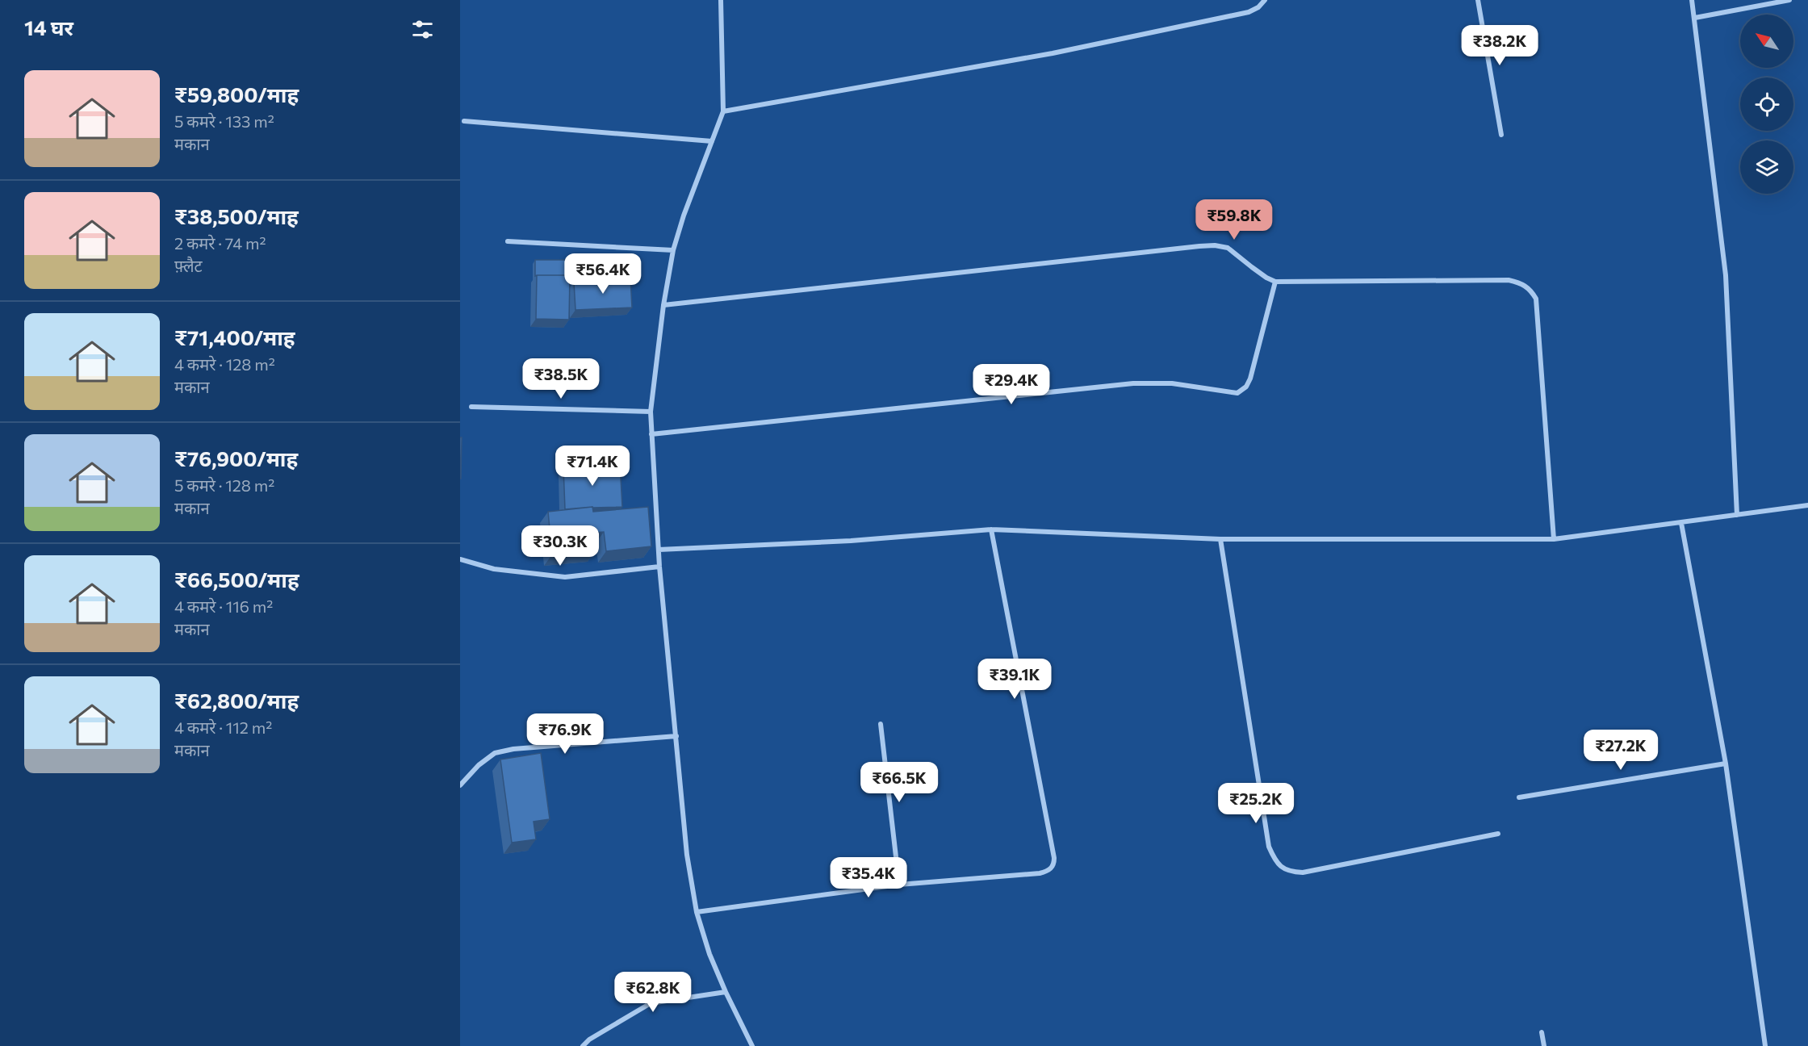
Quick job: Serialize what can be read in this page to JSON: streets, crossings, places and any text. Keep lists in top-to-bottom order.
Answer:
{
  "north": "top left",
  "page": {
    "heading": "14 घर",
    "price": [
      "₹38.2K",
      "₹59.8K",
      "₹56.4K",
      "₹38.5K",
      "₹29.4K",
      "₹71.4K",
      "₹30.3K",
      "₹39.1K",
      "₹76.9K",
      "₹27.2K",
      "₹66.5K",
      "₹25.2K",
      "₹35.4K",
      "₹62.8K"
    ],
    "list": [
      {
        "name": "₹59,800/माह",
        "note": "5 कमरे · 133 m² · मकान"
      },
      {
        "name": "₹38,500/माह",
        "note": "2 कमरे · 74 m² · फ़्लैट"
      },
      {
        "name": "₹71,400/माह",
        "note": "4 कमरे · 128 m² · मकान"
      },
      {
        "name": "₹76,900/माह",
        "note": "5 कमरे · 128 m² · मकान"
      },
      {
        "name": "₹66,500/माह",
        "note": "4 कमरे · 116 m² · मकान"
      },
      {
        "name": "₹62,800/माह",
        "note": "4 कमरे · 112 m² · मकान"
      }
    ]
  }
}
